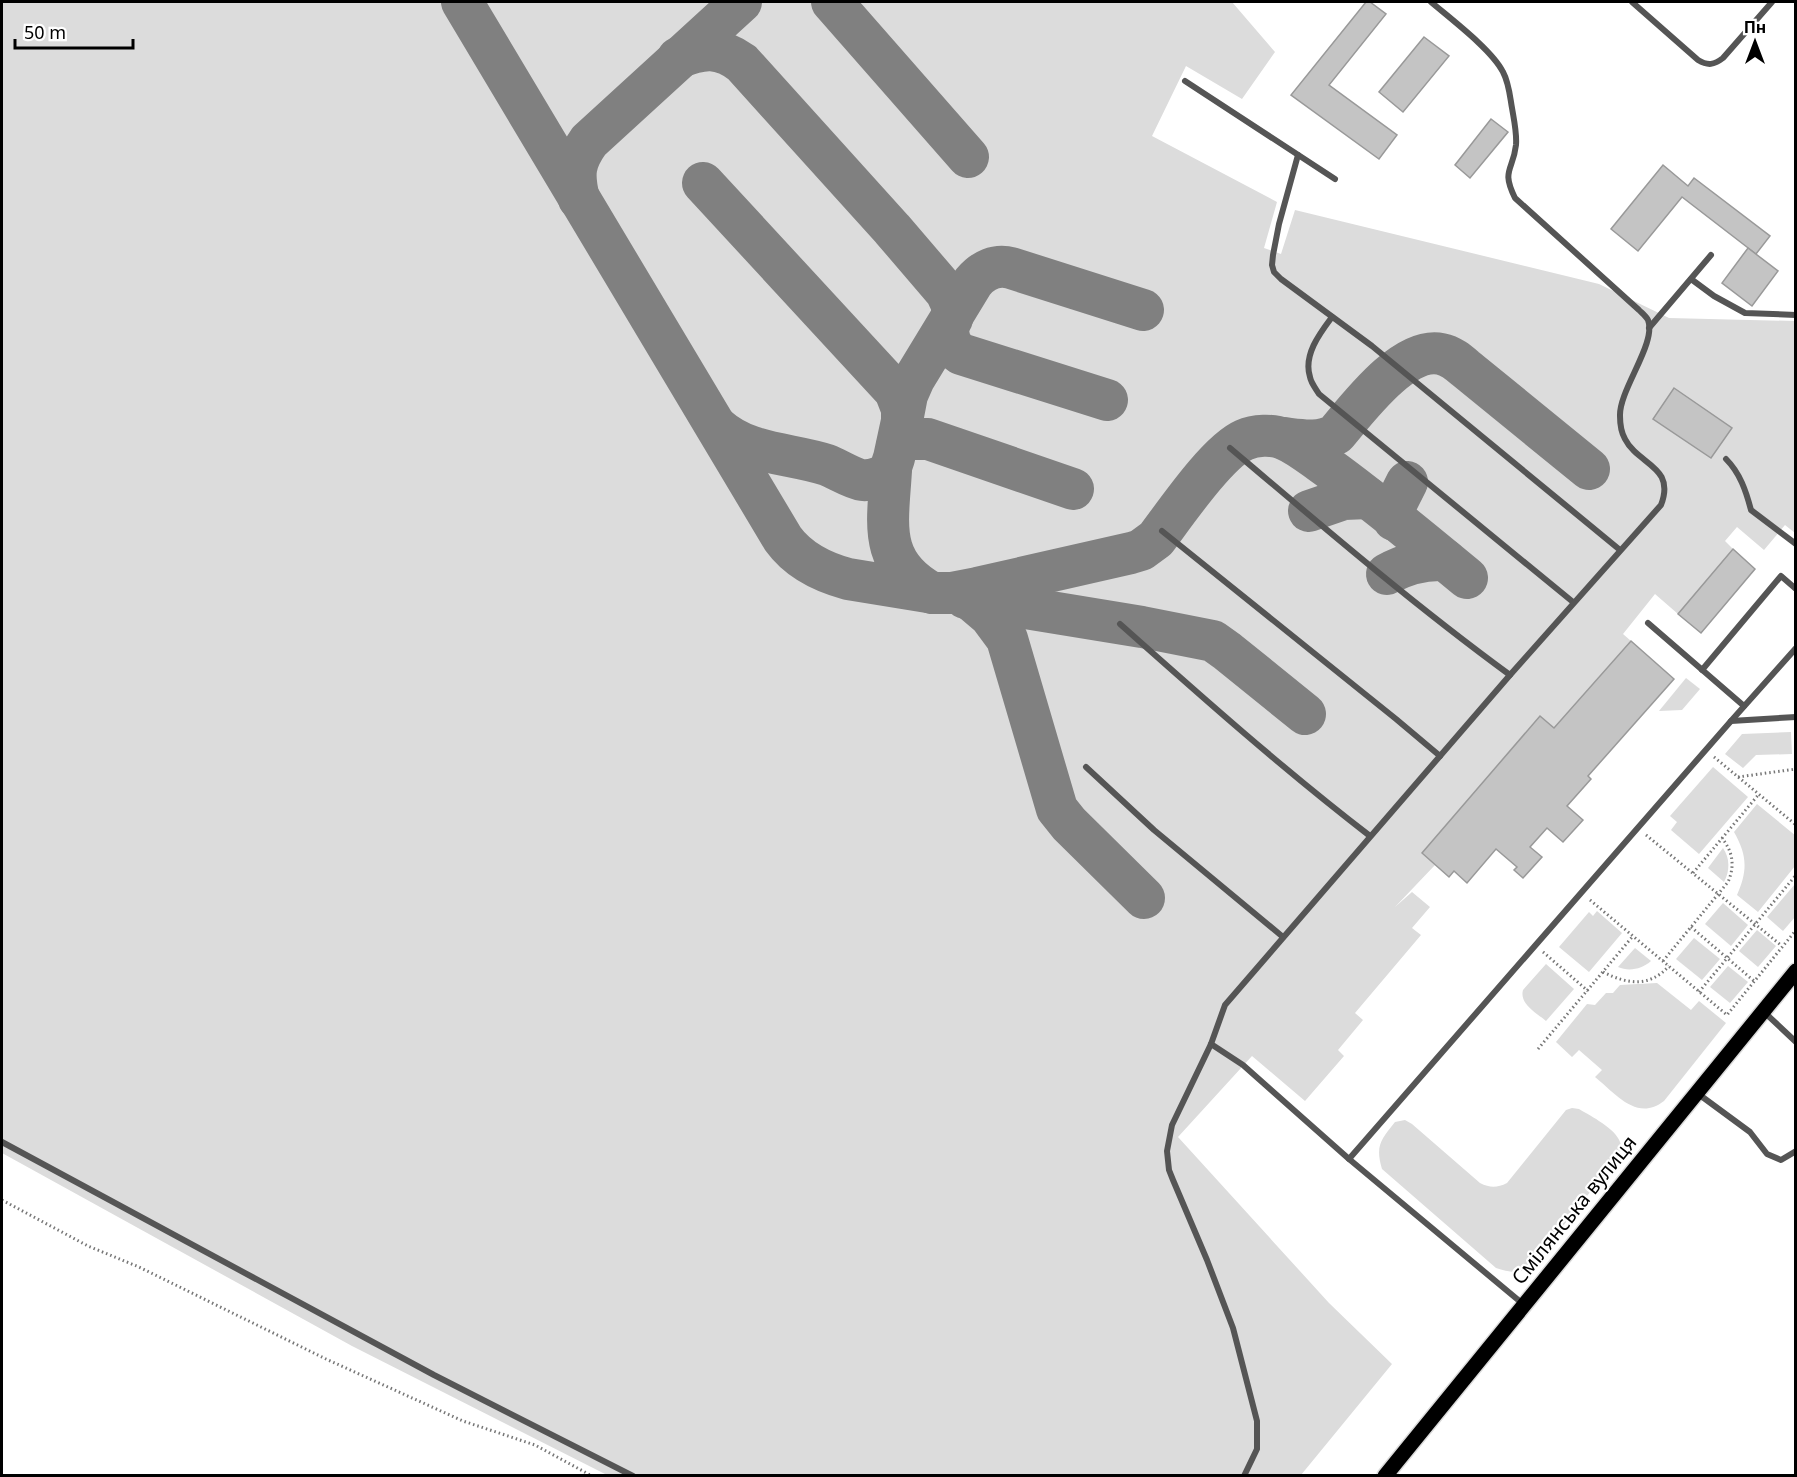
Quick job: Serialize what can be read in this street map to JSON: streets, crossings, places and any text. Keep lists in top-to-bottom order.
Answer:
{
  "streets": {
    "main road": ["Смілянська вулиця"]
  },
  "scale_bar": "50 m",
  "north": "top"
}
